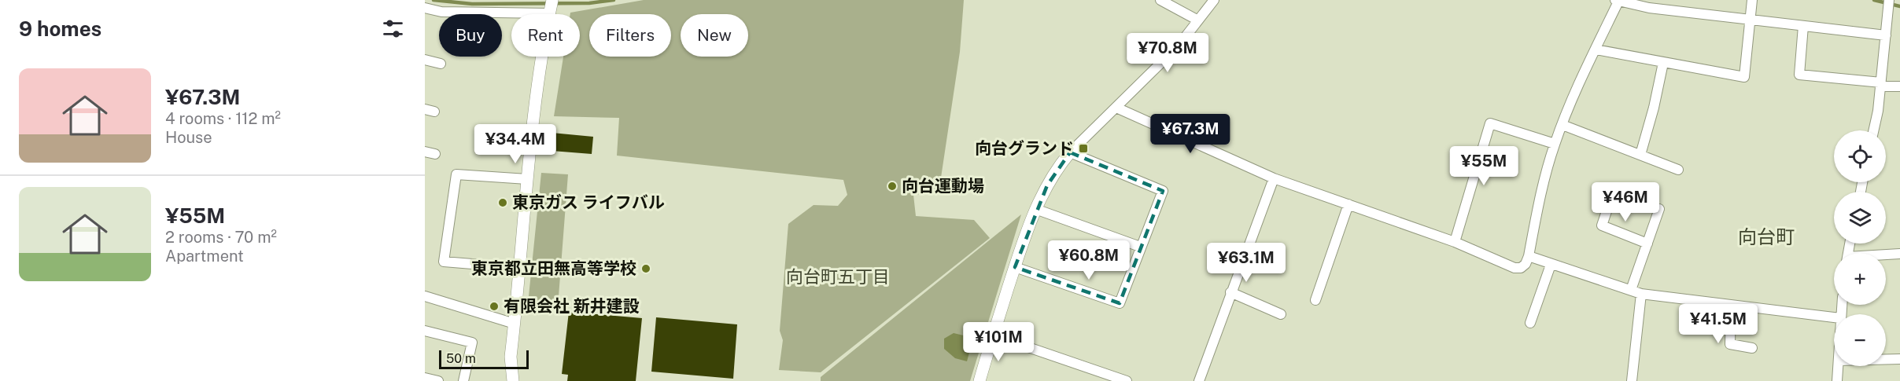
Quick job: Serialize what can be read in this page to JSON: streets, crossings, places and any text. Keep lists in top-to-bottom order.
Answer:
{
  "districts": ["向台町", "向台町五丁目"],
  "places": {
    "transit": ["向台グランド"],
    "other": [
      "向台運動場",
      "東京ガス ライフバル",
      "東京都立田無高等学校",
      "有限会社 新井建設"
    ]
  },
  "scale_bar": "50 m",
  "page": {
    "heading": "9 homes",
    "chip": [
      "Buy",
      "Rent",
      "Filters",
      "New"
    ],
    "price": [
      "¥70.8M",
      "¥67.3M",
      "¥34.4M",
      "¥55M",
      "¥46M",
      "¥60.8M",
      "¥63.1M",
      "¥41.5M",
      "¥101M"
    ],
    "list": [
      {
        "name": "¥67.3M",
        "note": "4 rooms · 112 m² · House"
      },
      {
        "name": "¥55M",
        "note": "2 rooms · 70 m² · Apartment"
      }
    ],
    "map_buttons": ["+", "−"],
    "scale": "50 m"
  }
}
